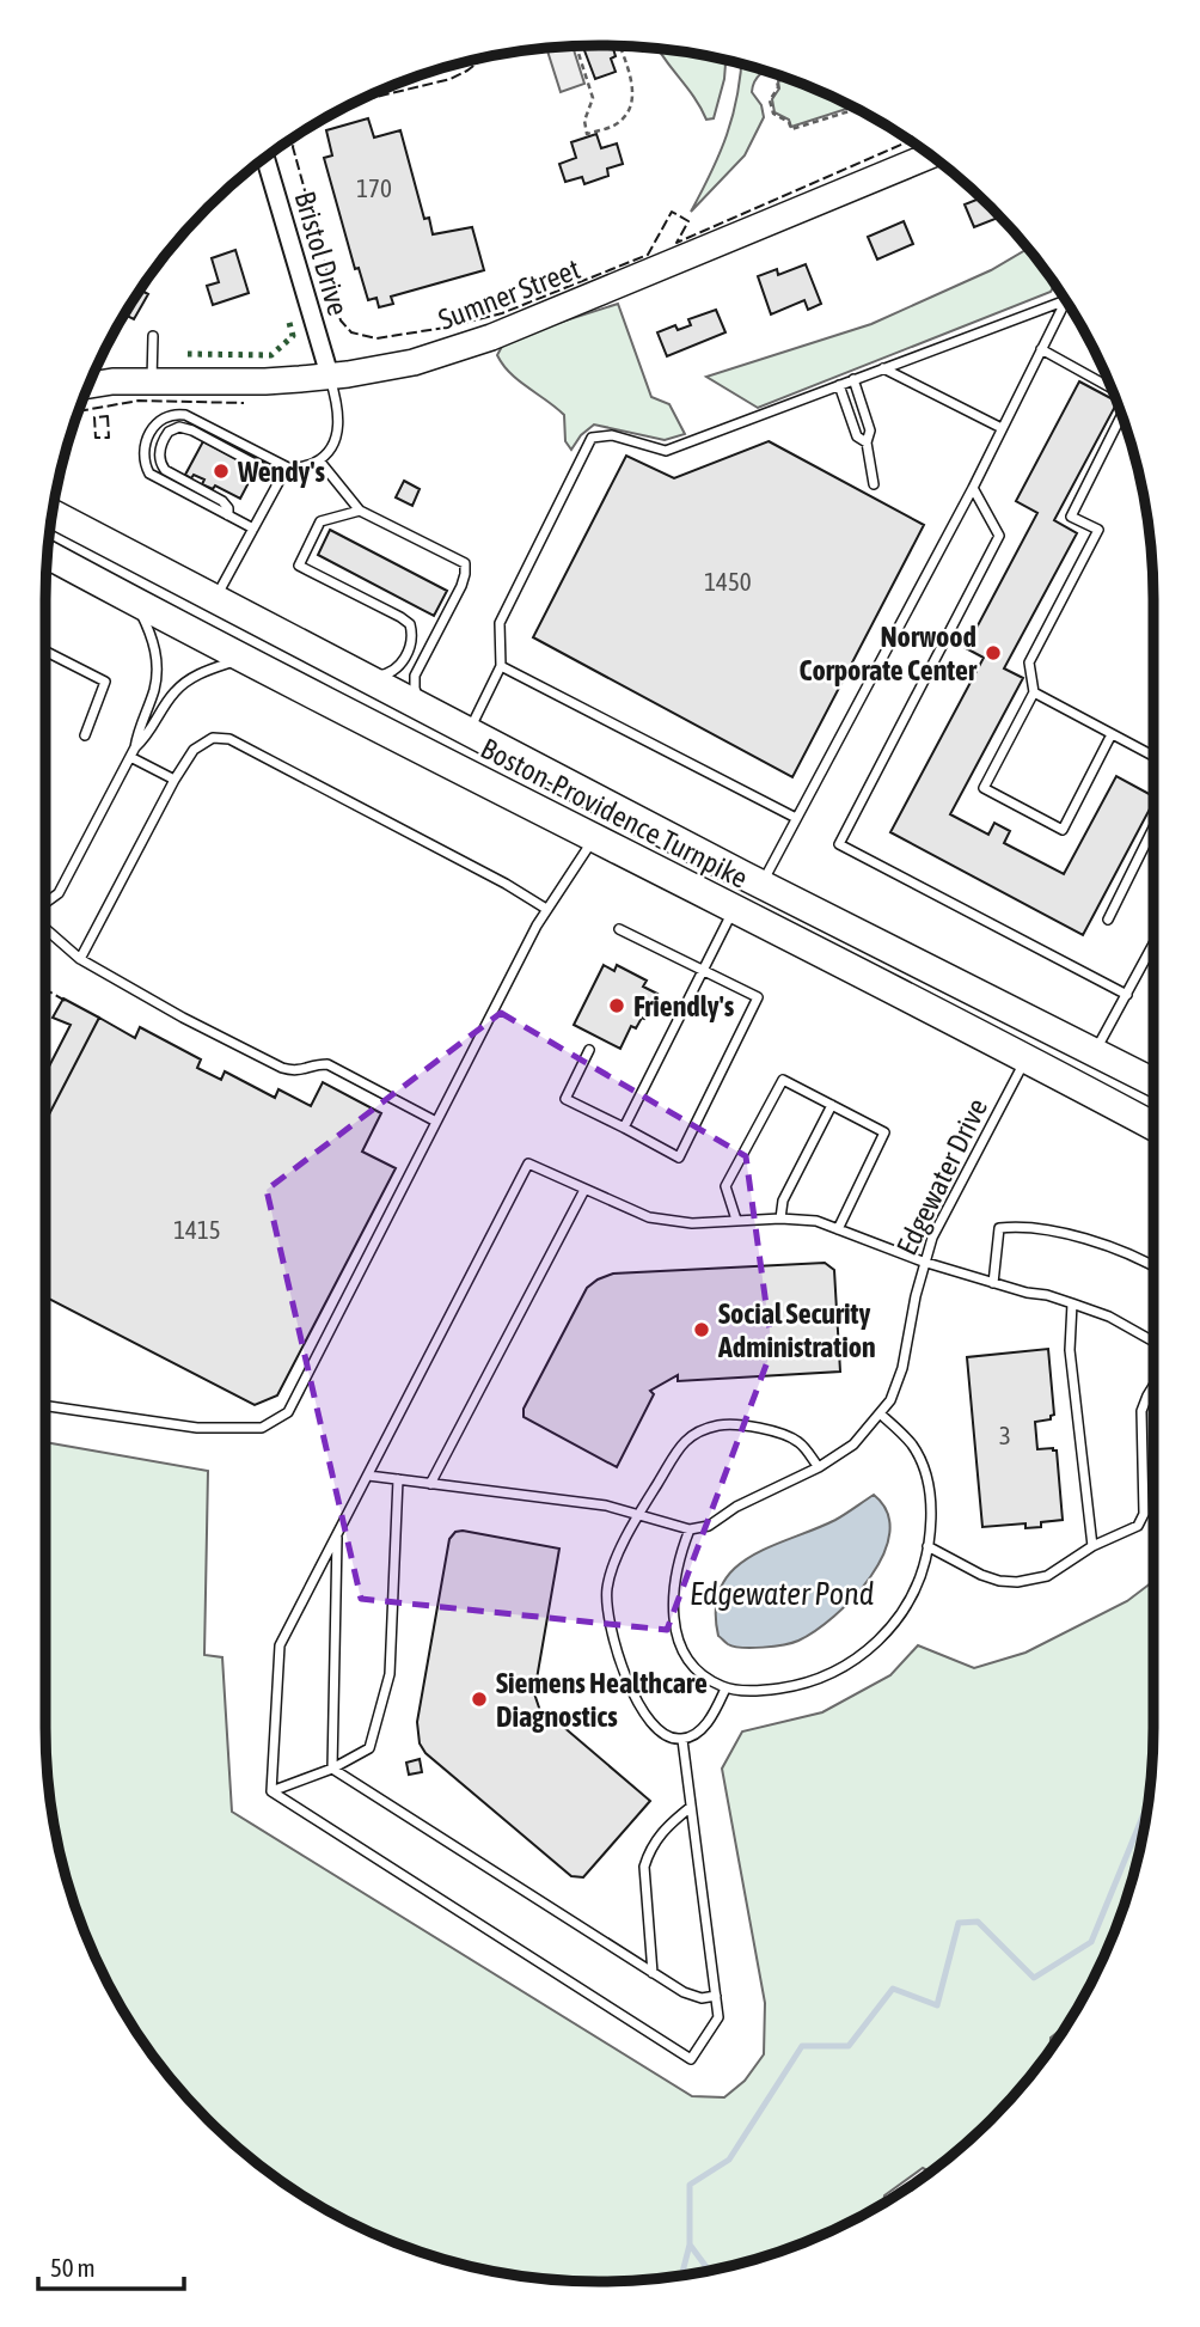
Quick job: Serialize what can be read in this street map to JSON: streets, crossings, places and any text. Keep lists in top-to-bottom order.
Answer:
{
  "streets": {
    "main road": ["Sumner Street", "Boston-Providence Turnpike"],
    "street": ["Bristol Drive"],
    "lane": ["Edgewater Drive"]
  },
  "crossings": [
    ["Bristol Drive", "Sumner Street"],
    ["Boston-Providence Turnpike", "Edgewater Drive"]
  ],
  "water": ["Edgewater Pond"],
  "places": [
    "Wendy's",
    "Norwood Corporate Center",
    "Friendly's",
    "Social Security Administration",
    "Siemens Healthcare Diagnostics"
  ],
  "house_numbers": [
    "170",
    "1450",
    "1415",
    "3"
  ],
  "scale_bar": "50 m"
}
